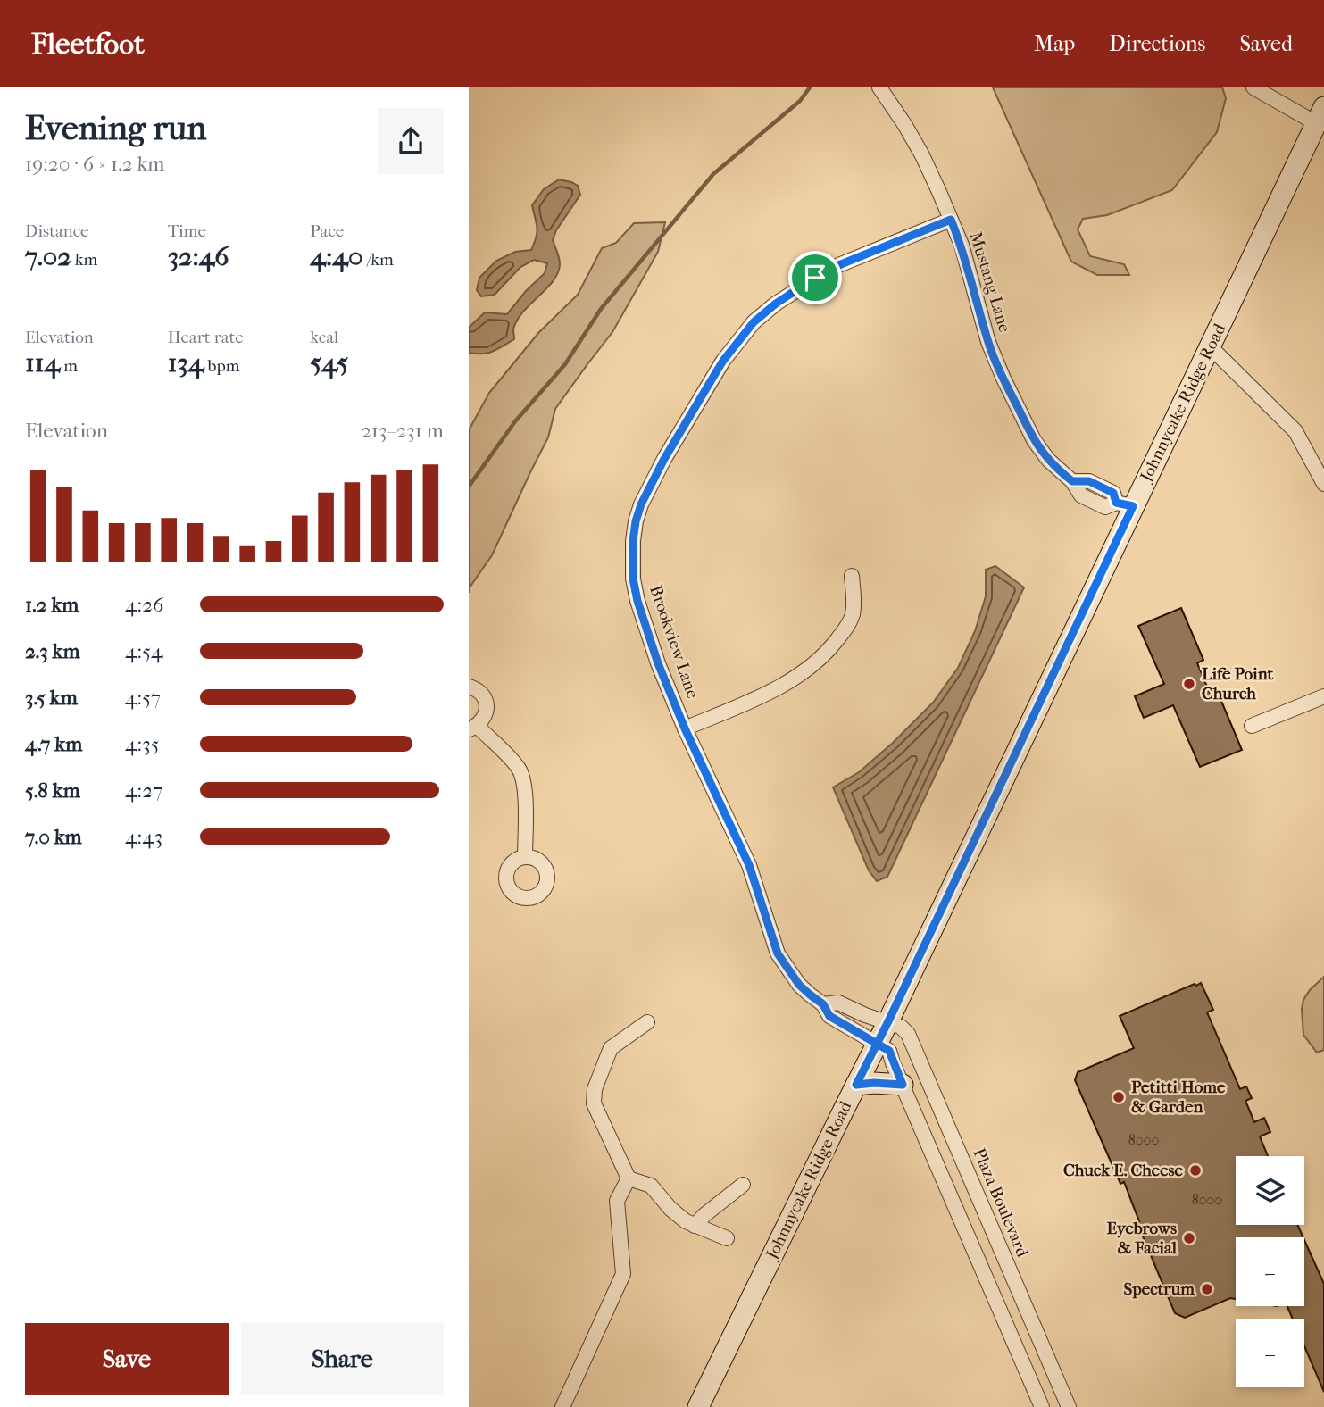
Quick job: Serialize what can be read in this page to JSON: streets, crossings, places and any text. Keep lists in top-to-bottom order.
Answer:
{
  "streets": {
    "main road": ["Johnnycake Ridge Road"],
    "street": ["Mustang Lane", "Brookview Lane", "Plaza Boulevard"]
  },
  "crossings": [
    ["Mustang Lane", "Johnnycake Ridge Road"],
    ["Mustang Lane", "Brookview Lane"],
    ["Johnnycake Ridge Road", "Brookview Lane"],
    ["Johnnycake Ridge Road", "Plaza Boulevard"],
    ["Brookview Lane", "Plaza Boulevard"]
  ],
  "places": [
    "Life Point Church",
    "Petitti Home & Garden",
    "Chuck E. Cheese",
    "Eyebrows & Facial",
    "Spectrum"
  ],
  "house_numbers": ["8000", "8000"],
  "page": {
    "header": "Fleetfoot",
    "nav": ["Map", "Directions", "Saved"],
    "heading": ["Evening run", "19:20 · 6 × 1.2 km"],
    "stats": [
      ["Distance", "7.02 km"],
      ["Time", "32:46"],
      ["Pace", "4:40 /km"],
      ["Elevation", "114 m"],
      ["Heart rate", "134 bpm"],
      ["kcal", "545"]
    ],
    "chart": ["Elevation", "213–231 m"],
    "list": [
      {
        "name": "1.2 km",
        "note": "4:26"
      },
      {
        "name": "2.3 km",
        "note": "4:54"
      },
      {
        "name": "3.5 km",
        "note": "4:57"
      },
      {
        "name": "4.7 km",
        "note": "4:35"
      },
      {
        "name": "5.8 km",
        "note": "4:27"
      },
      {
        "name": "7.0 km",
        "note": "4:43"
      }
    ],
    "map_buttons": ["+", "−"],
    "buttons": ["Save", "Share"]
  }
}
